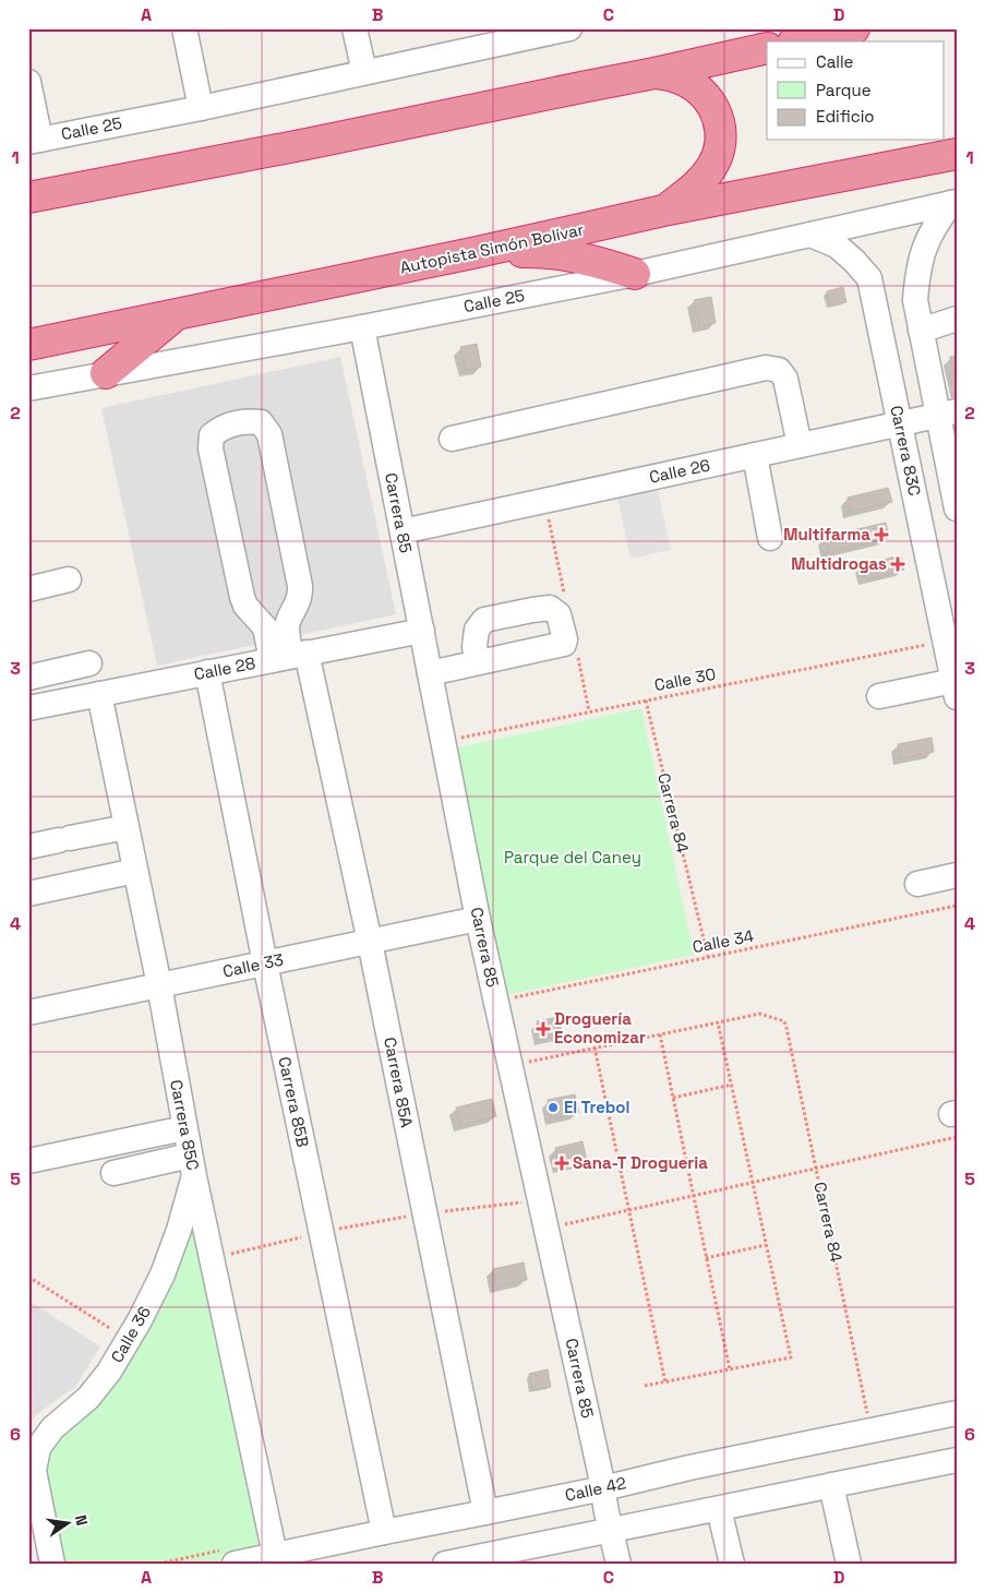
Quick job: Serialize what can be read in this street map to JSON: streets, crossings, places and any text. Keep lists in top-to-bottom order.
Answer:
{
  "streets": {
    "highway": ["Autopista Simón Bolívar"],
    "street": [
      "Calle 25",
      "Carrera 83C",
      "Calle 26",
      "Carrera 85",
      "Calle 28",
      "Calle 33",
      "Carrera 85A",
      "Carrera 85B",
      "Carrera 85C",
      "Calle 36",
      "Calle 42"
    ],
    "path": ["Calle 30", "Carrera 84", "Calle 34"]
  },
  "crossings": [
    ["Calle 25", "Carrera 83C"],
    ["Calle 25", "Carrera 85"],
    ["Carrera 83C", "Calle 26"],
    ["Calle 26", "Carrera 85"],
    ["Carrera 85", "Calle 28"],
    ["Carrera 85", "Calle 30"],
    ["Carrera 85", "Calle 34"],
    ["Carrera 85", "Calle 33"],
    ["Carrera 85", "Calle 42"],
    ["Calle 28", "Carrera 85A"],
    ["Calle 28", "Carrera 85B"],
    ["Calle 28", "Carrera 85C"],
    ["Calle 30", "Carrera 84"],
    ["Carrera 84", "Calle 34"],
    ["Calle 33", "Carrera 85A"],
    ["Calle 33", "Carrera 85B"],
    ["Calle 33", "Carrera 85C"],
    ["Carrera 85A", "Calle 42"],
    ["Carrera 85B", "Calle 42"],
    ["Carrera 85C", "Calle 36"],
    ["Carrera 85C", "Calle 42"]
  ],
  "parks": ["Parque del Caney"],
  "places": {
    "health": [
      "Multifarma",
      "Multidrogas",
      "Droguería Economizar",
      "Sana-T Drogueria"
    ],
    "other": ["El Trebol"]
  },
  "legend": ["Calle", "Parque", "Edificio"],
  "north": "right",
  "grid": {
    "columns": [
      "A",
      "B",
      "C",
      "D"
    ],
    "rows": [
      "1",
      "2",
      "3",
      "4",
      "5",
      "6"
    ]
  }
}
